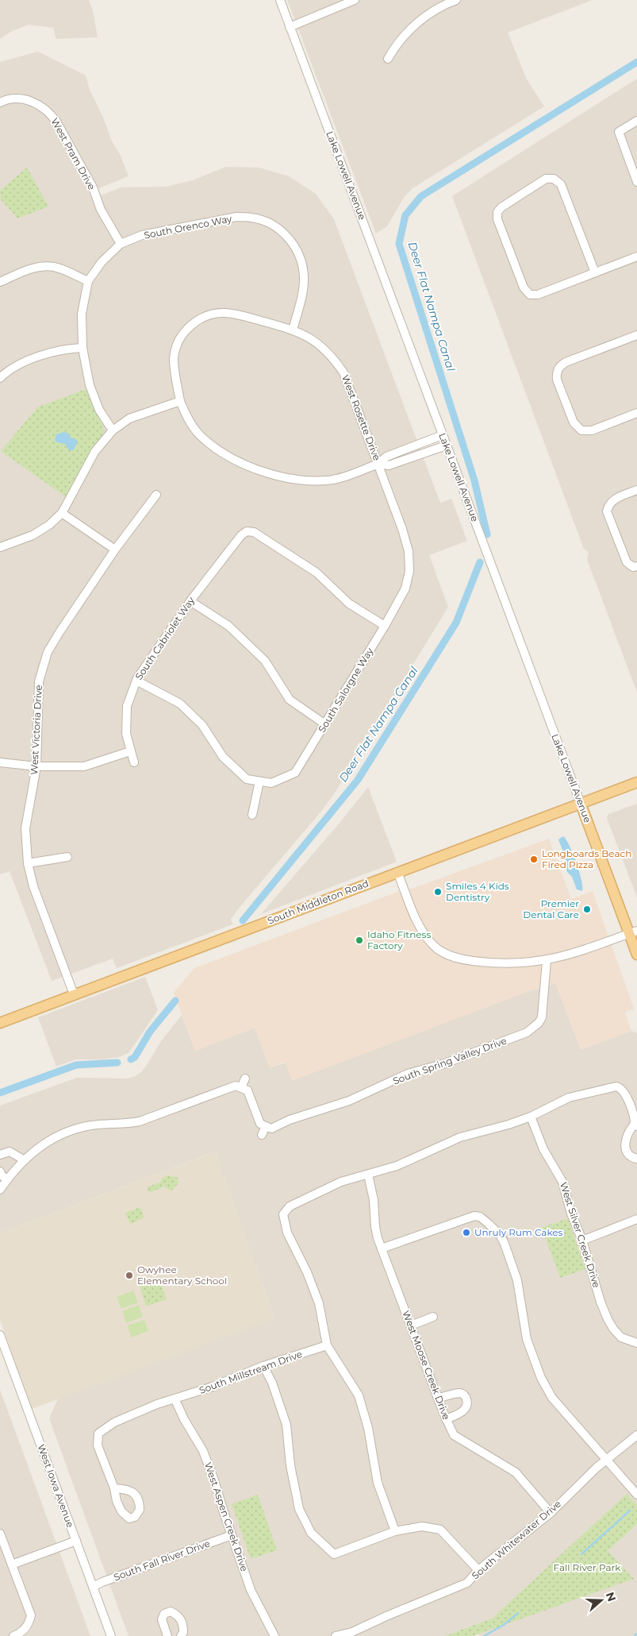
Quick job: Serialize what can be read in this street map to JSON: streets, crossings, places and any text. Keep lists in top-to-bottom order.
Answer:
{
  "streets": {
    "main road": ["Lake Lowell Avenue", "South Middleton Road"],
    "street": [
      "West Pram Drive",
      "South Orenco Way",
      "West Rosette Drive",
      "South Cabriolet Way",
      "South Salorgne Way",
      "West Victoria Drive",
      "South Spring Valley Drive",
      "West Silver Creek Drive",
      "West Moose Creek Drive",
      "South Millstream Drive",
      "West Iowa Avenue",
      "West Aspen Creek Drive",
      "South Whitewater Drive",
      "South Fall River Drive"
    ]
  },
  "crossings": [
    ["West Pram Drive", "South Orenco Way"],
    ["Lake Lowell Avenue", "South Middleton Road"],
    ["South Orenco Way", "West Rosette Drive"],
    ["West Rosette Drive", "South Salorgne Way"],
    ["South Cabriolet Way", "South Salorgne Way"],
    ["West Victoria Drive", "South Middleton Road"],
    ["West Moose Creek Drive", "South Whitewater Drive"],
    ["South Millstream Drive", "West Aspen Creek Drive"],
    ["West Iowa Avenue", "South Fall River Drive"],
    ["West Aspen Creek Drive", "South Fall River Drive"]
  ],
  "water": ["Deer Flat Nampa Canal"],
  "parks": ["Fall River Park"],
  "places": [
    "Longboards Beach Fired Pizza",
    "Smiles 4 Kids Dentistry",
    "Premier Dental Care",
    "Idaho Fitness Factory",
    "Unruly Rum Cakes",
    "Owyhee Elementary School"
  ],
  "north": "right"
}
